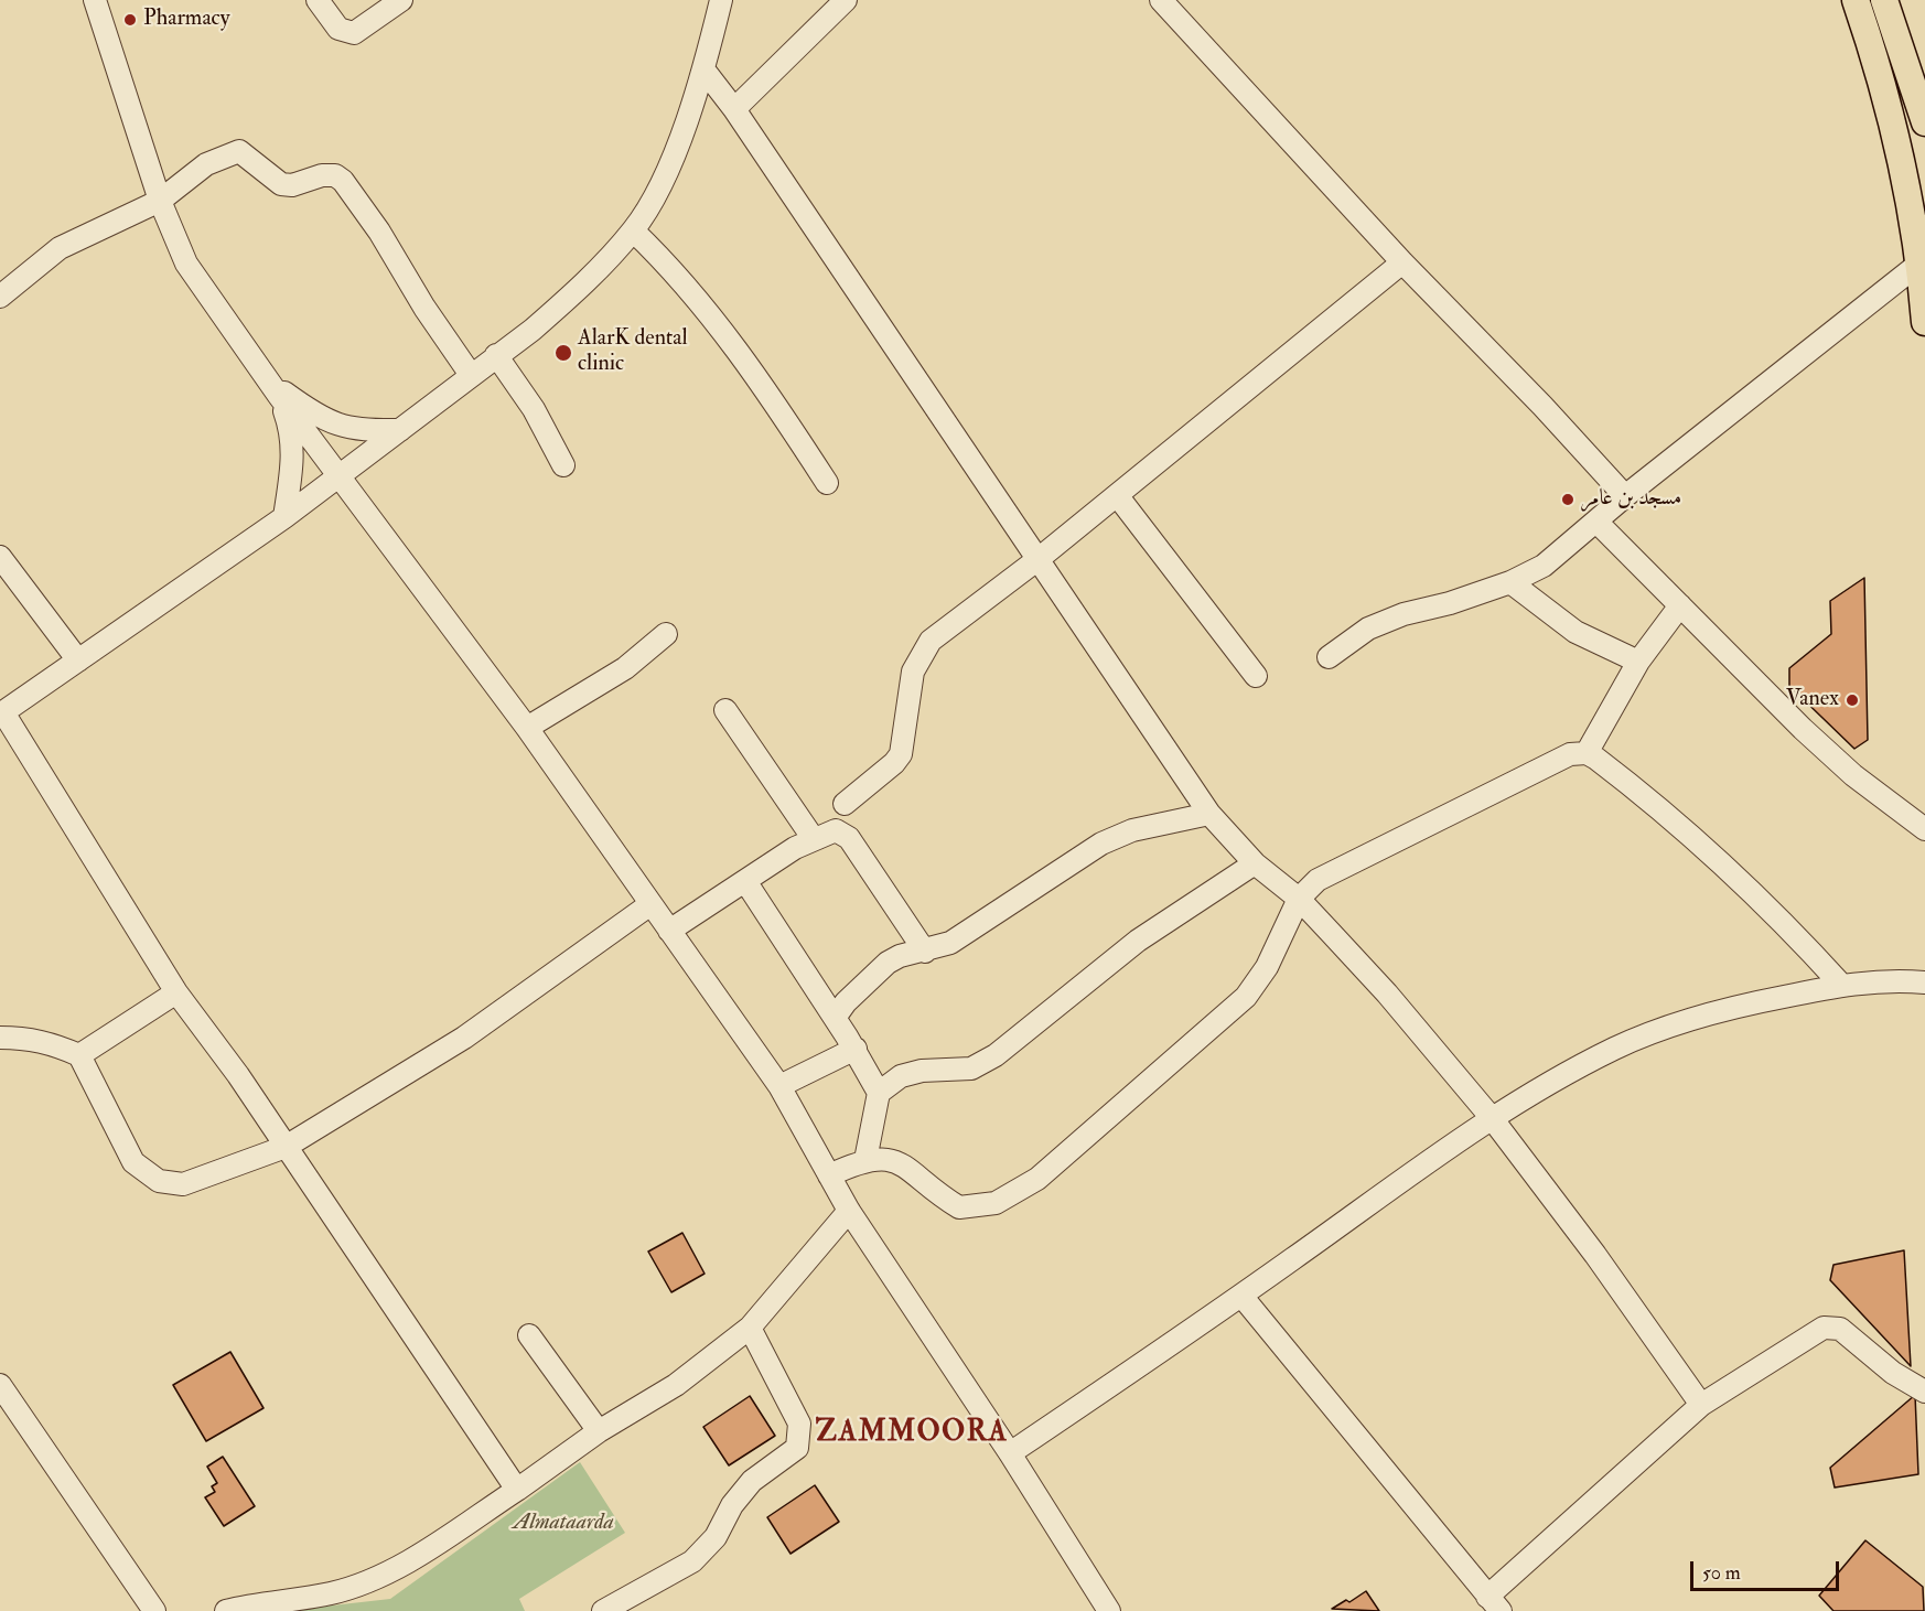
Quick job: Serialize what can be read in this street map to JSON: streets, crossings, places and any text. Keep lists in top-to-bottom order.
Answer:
{
  "districts": ["ZAMMOORA"],
  "parks": ["Almataarda"],
  "places": [
    "Pharmacy",
    "AlarK dental clinic",
    "مسجد بن عامر",
    "Vanex"
  ],
  "scale_bar": "50 m"
}
